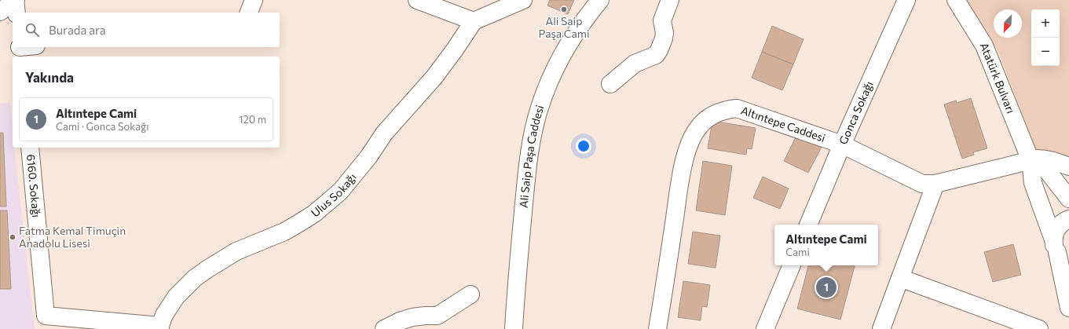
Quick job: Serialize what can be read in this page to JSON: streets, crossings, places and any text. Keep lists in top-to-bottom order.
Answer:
{
  "streets": {
    "street": [
      "Atatürk Bulvarı",
      "Gonca Sokağı",
      "Altıntepe Caddesi",
      "Ali Saip Paşa Caddesi",
      "6160. Sokağı",
      "Ulus Sokağı"
    ]
  },
  "crossings": [
    ["Atatürk Bulvarı", "Altıntepe Caddesi"],
    ["Gonca Sokağı", "Altıntepe Caddesi"],
    ["6160. Sokağı", "Ulus Sokağı"]
  ],
  "places": ["Ali Saip Paşa Cami", "Fatma Kemal Timuçin Anadolu Lisesi"],
  "north": "bottom left",
  "page": {
    "map_buttons": ["+", "−"],
    "search": "Burada ara",
    "heading": "Yakında",
    "list": [
      {
        "mark": "1",
        "name": "Altıntepe Cami",
        "note": "Cami · Gonca Sokağı",
        "value": "120 m"
      }
    ],
    "popup": ["Altıntepe Cami", "Cami"],
    "pins": "1"
  }
}
